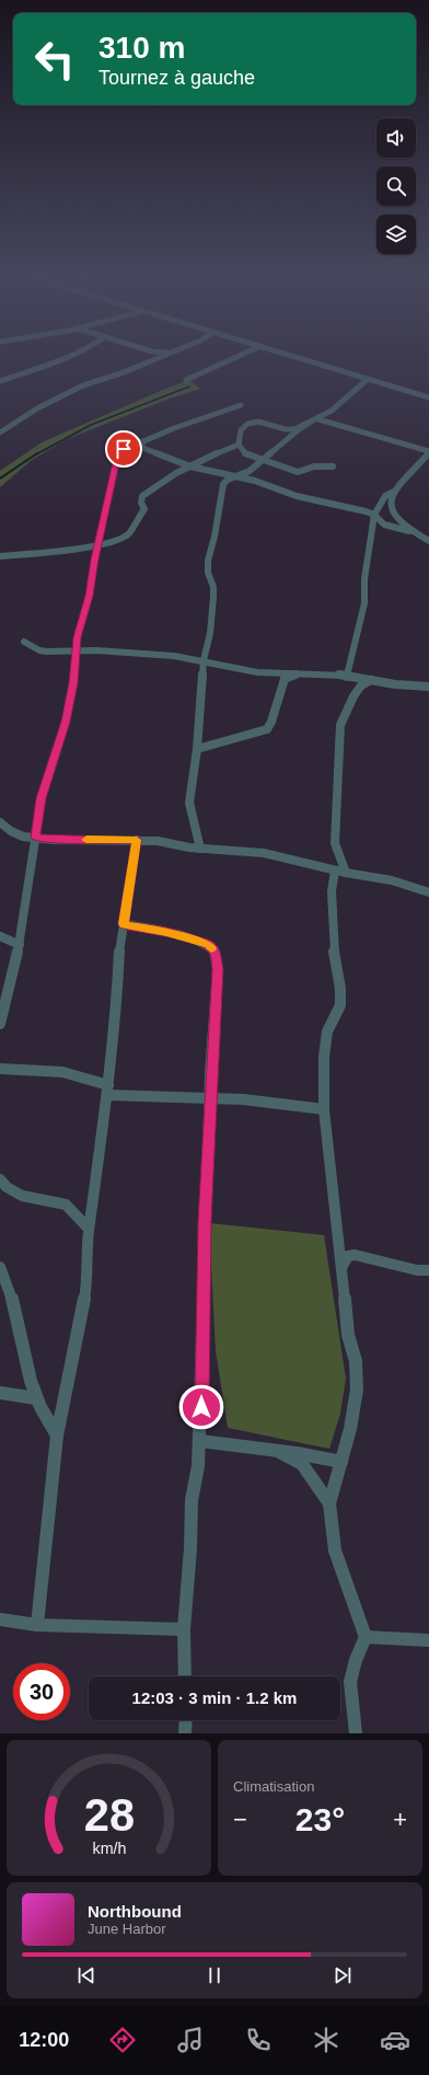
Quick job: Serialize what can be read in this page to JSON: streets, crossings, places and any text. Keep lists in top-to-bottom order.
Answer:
{
  "page": {
    "turn": ["310 m", "Tournez à gauche"],
    "limit": "30",
    "trip": "12:03 · 3 min · 1.2 km",
    "tile": "Climatisation",
    "heat": ["−", "23°", "+"],
    "song": ["Northbound", "June Harbor"],
    "tabs": "12:00",
    "gauge": ["28", "km/h"]
  }
}
